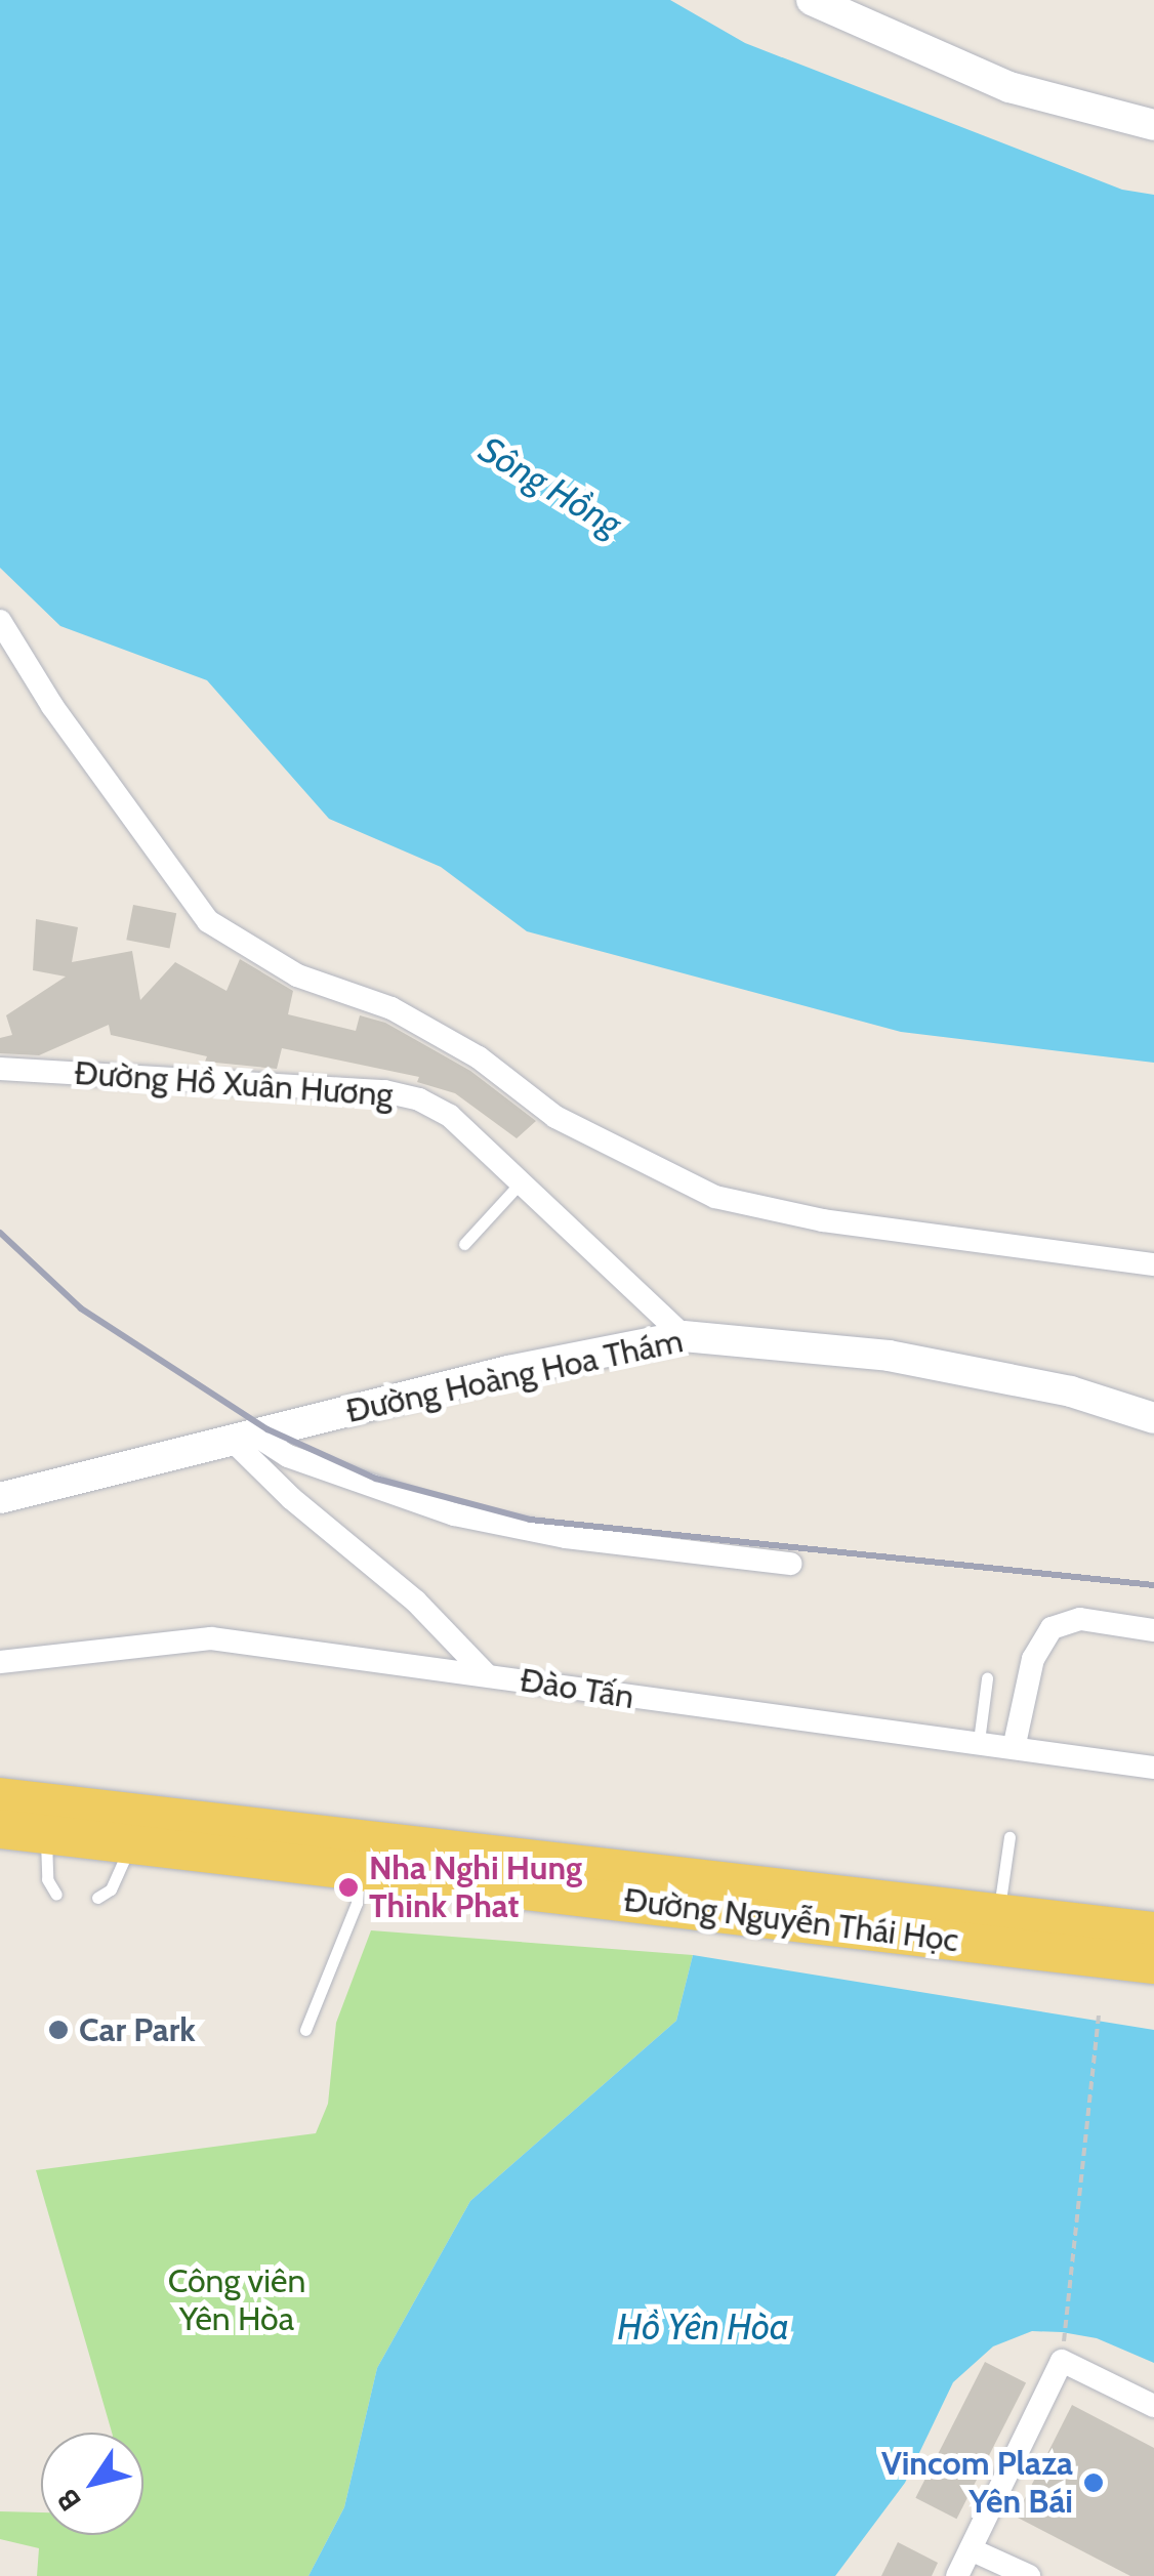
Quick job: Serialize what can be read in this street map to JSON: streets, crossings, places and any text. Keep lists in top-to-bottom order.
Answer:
{
  "streets": {
    "main road": ["Đường Nguyễn Thái Học"],
    "street": ["Đường Hồ Xuân Hương", "Đường Hoàng Hoa Thám", "Đào Tấn"]
  },
  "crossings": [
    ["Đường Hồ Xuân Hương", "Đường Hoàng Hoa Thám"]
  ],
  "water": ["Sông Hồng", "Hồ Yên Hòa"],
  "parks": ["Công viên Yên Hòa"],
  "places": ["Nha Nghi Hung Think Phat", "Car Park", "Vincom Plaza Yên Bái"],
  "north": "bottom left"
}
